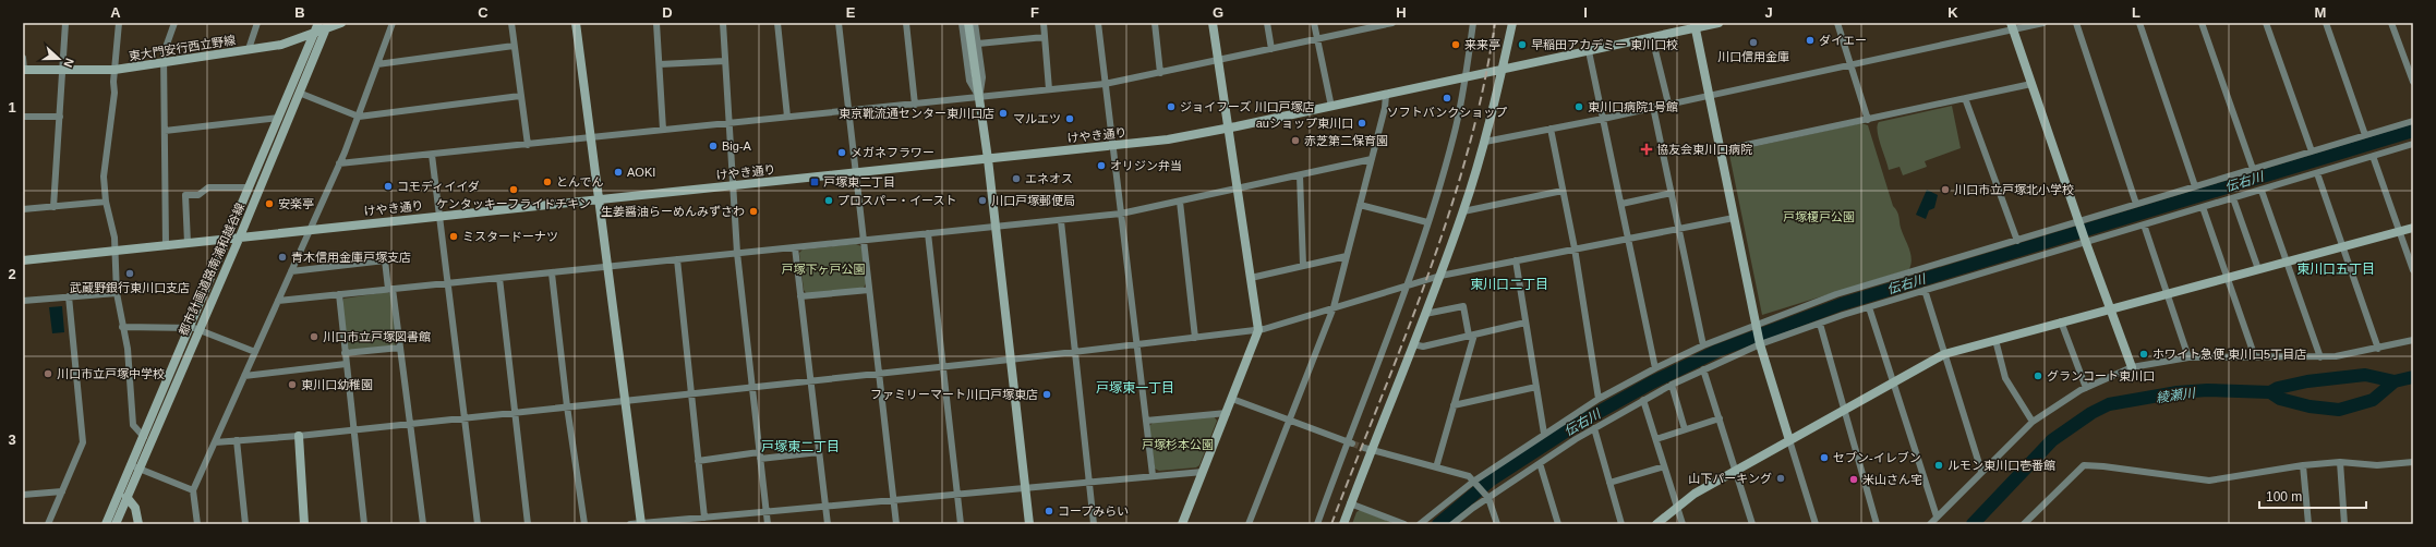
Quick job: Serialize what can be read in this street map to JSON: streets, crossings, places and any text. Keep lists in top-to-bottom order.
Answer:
{
  "streets": {
    "street": ["東大門安行西立野線", "けやき通り", "都市計画道路南浦和越谷線"]
  },
  "crossings": [
    ["東大門安行西立野線", "都市計画道路南浦和越谷線"],
    ["けやき通り", "都市計画道路南浦和越谷線"]
  ],
  "districts": [
    "東川口五丁目",
    "東川口二丁目",
    "戸塚東一丁目",
    "戸塚東二丁目"
  ],
  "water": ["伝右川", "綾瀬川"],
  "parks": ["戸塚榎戸公園", "戸塚下ヶ戸公園", "戸塚杉本公園"],
  "places": {
    "other": [
      "ダイエー",
      "川口信用金庫",
      "来来亭",
      "早稲田アカデミー 東川口校",
      "ソフトバンクショップ",
      "ジョイフーズ 川口戸塚店",
      "東川口病院1号館",
      "東京靴流通センター東川口店",
      "マルエツ",
      "auショップ東川口",
      "赤芝第二保育園",
      "Big-A",
      "メガネフラワー",
      "オリジン弁当",
      "AOKI",
      "エネオス",
      "とんでん",
      "コモディイイダ",
      "ケンタッキーフライドチキン",
      "川口市立戸塚北小学校",
      "プロスパー・イースト",
      "川口戸塚郵便局",
      "安楽亭",
      "生姜醤油らーめんみずさわ",
      "ミスタードーナツ",
      "青木信用金庫戸塚支店",
      "武蔵野銀行東川口支店",
      "川口市立戸塚図書館",
      "ホワイト急便 東川口5丁目店",
      "川口市立戸塚中学校",
      "グランコート東川口",
      "東川口幼稚園",
      "ファミリーマート川口戸塚東店",
      "セブン-イレブン",
      "ルモン東川口壱番館",
      "山下パーキング",
      "米山さん宅",
      "コープみらい"
    ],
    "health": ["協友会東川口病院"],
    "transit": ["戸塚東二丁目"]
  },
  "scale_bar": "100 m",
  "north": "right",
  "grid": {
    "columns": [
      "A",
      "B",
      "C",
      "D",
      "E",
      "F",
      "G",
      "H",
      "I",
      "J",
      "K",
      "L",
      "M"
    ],
    "rows": ["1", "2", "3"]
  }
}
